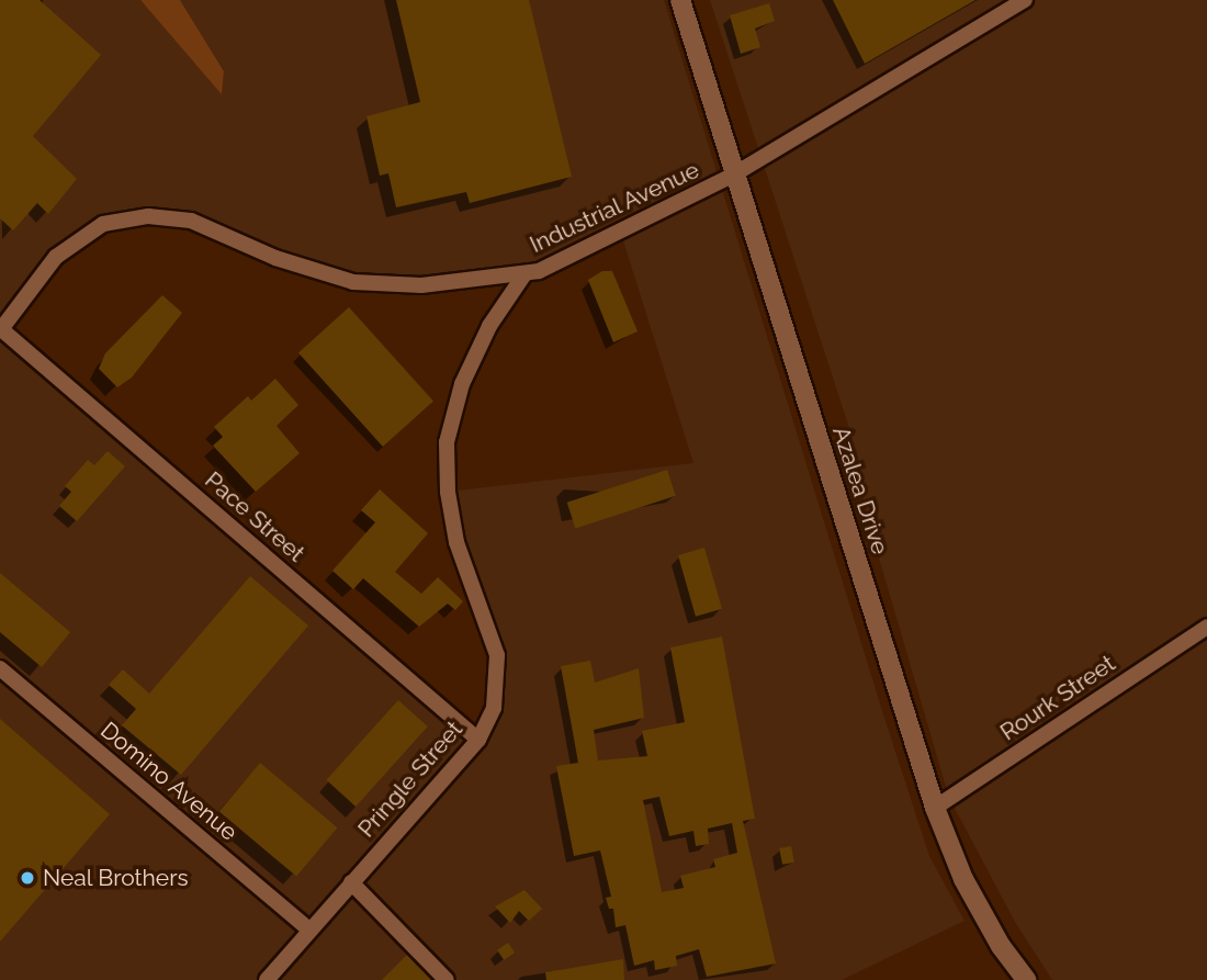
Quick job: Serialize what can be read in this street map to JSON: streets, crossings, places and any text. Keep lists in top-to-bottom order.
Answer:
{
  "streets": {
    "street": [
      "Industrial Avenue",
      "Azalea Drive",
      "Pace Street",
      "Rourk Street",
      "Pringle Street",
      "Domino Avenue"
    ]
  },
  "crossings": [
    ["Industrial Avenue", "Azalea Drive"],
    ["Industrial Avenue", "Pace Street"],
    ["Industrial Avenue", "Pringle Street"],
    ["Azalea Drive", "Rourk Street"],
    ["Pace Street", "Pringle Street"],
    ["Pringle Street", "Domino Avenue"]
  ],
  "places": ["Neal Brothers"]
}
